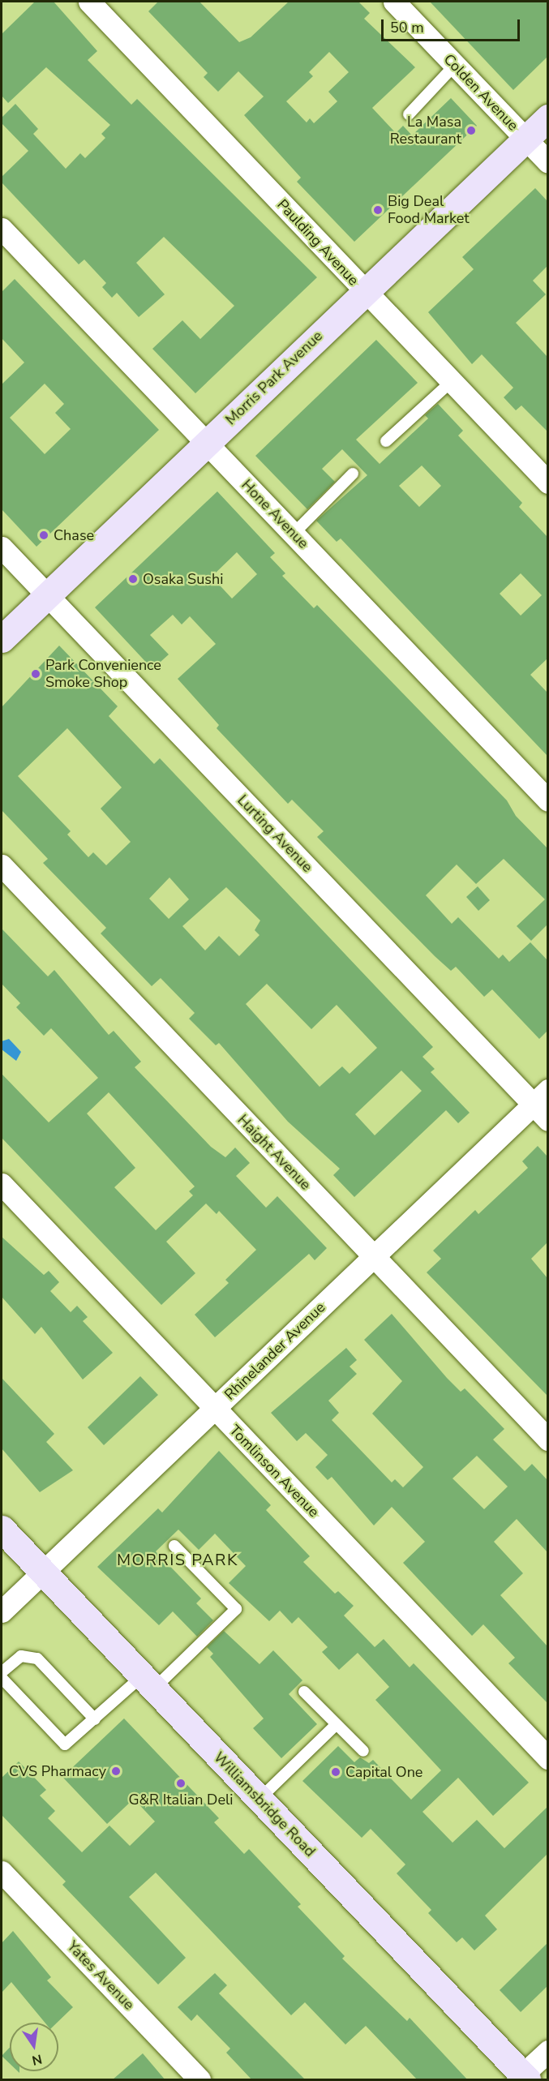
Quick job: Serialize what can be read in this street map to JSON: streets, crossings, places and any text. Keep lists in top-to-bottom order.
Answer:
{
  "streets": {
    "main road": ["Morris Park Avenue", "Williamsbridge Road"],
    "street": [
      "Colden Avenue",
      "Paulding Avenue",
      "Hone Avenue",
      "Lurting Avenue",
      "Haight Avenue",
      "Rhinelander Avenue",
      "Tomlinson Avenue",
      "Yates Avenue"
    ]
  },
  "crossings": [
    ["Colden Avenue", "Morris Park Avenue"],
    ["Paulding Avenue", "Morris Park Avenue"],
    ["Morris Park Avenue", "Hone Avenue"],
    ["Morris Park Avenue", "Lurting Avenue"],
    ["Lurting Avenue", "Rhinelander Avenue"],
    ["Haight Avenue", "Rhinelander Avenue"],
    ["Rhinelander Avenue", "Tomlinson Avenue"],
    ["Rhinelander Avenue", "Williamsbridge Road"]
  ],
  "districts": ["MORRIS PARK"],
  "places": [
    "La Masa Restaurant",
    "Big Deal Food Market",
    "Chase",
    "Osaka Sushi",
    "Park Convenience Smoke Shop",
    "CVS Pharmacy",
    "Capital One",
    "G&R Italian Deli"
  ],
  "scale_bar": "50 m",
  "north": "bottom"
}
